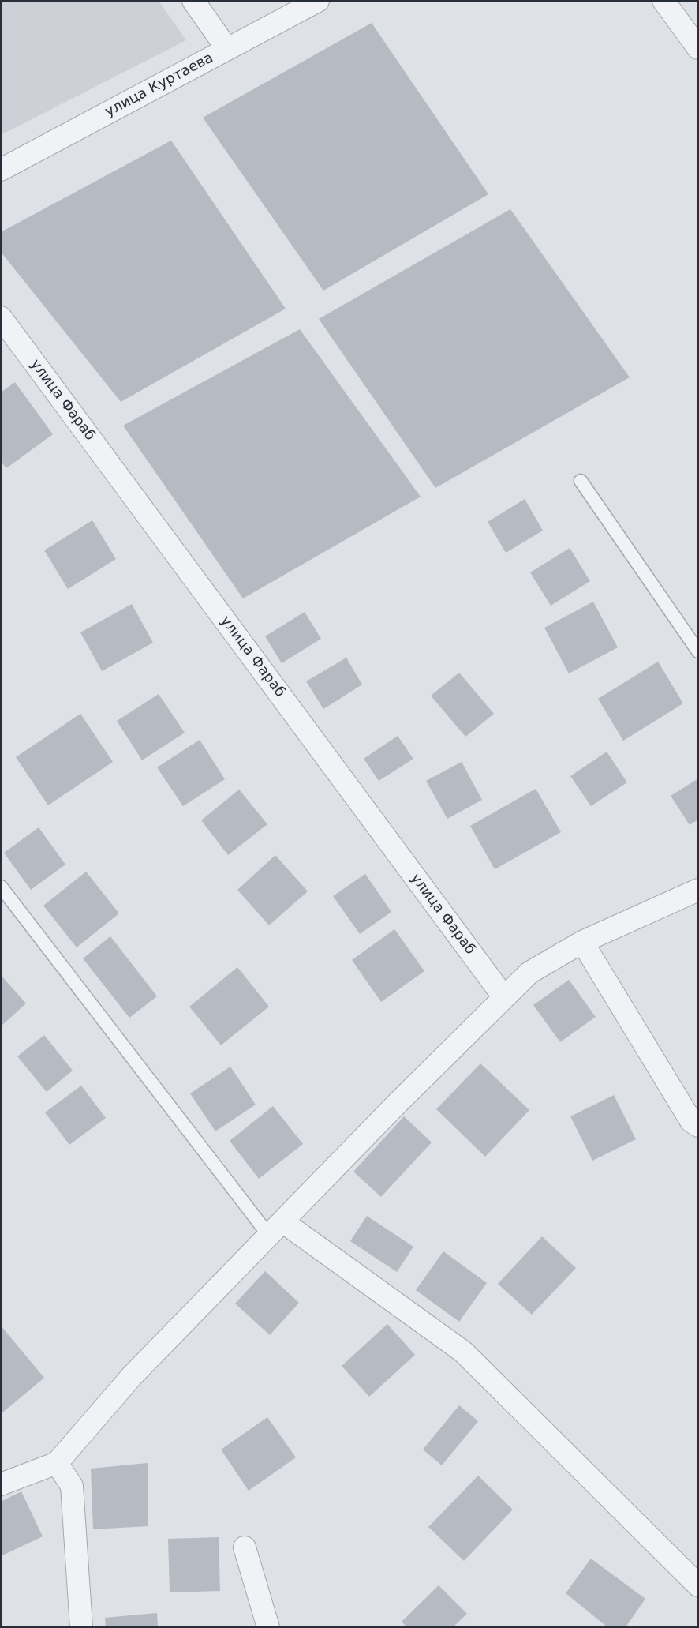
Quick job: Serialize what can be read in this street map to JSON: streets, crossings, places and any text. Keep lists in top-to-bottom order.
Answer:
{
  "streets": {
    "street": ["улица Куртаева", "улица Фараб"]
  }
}
